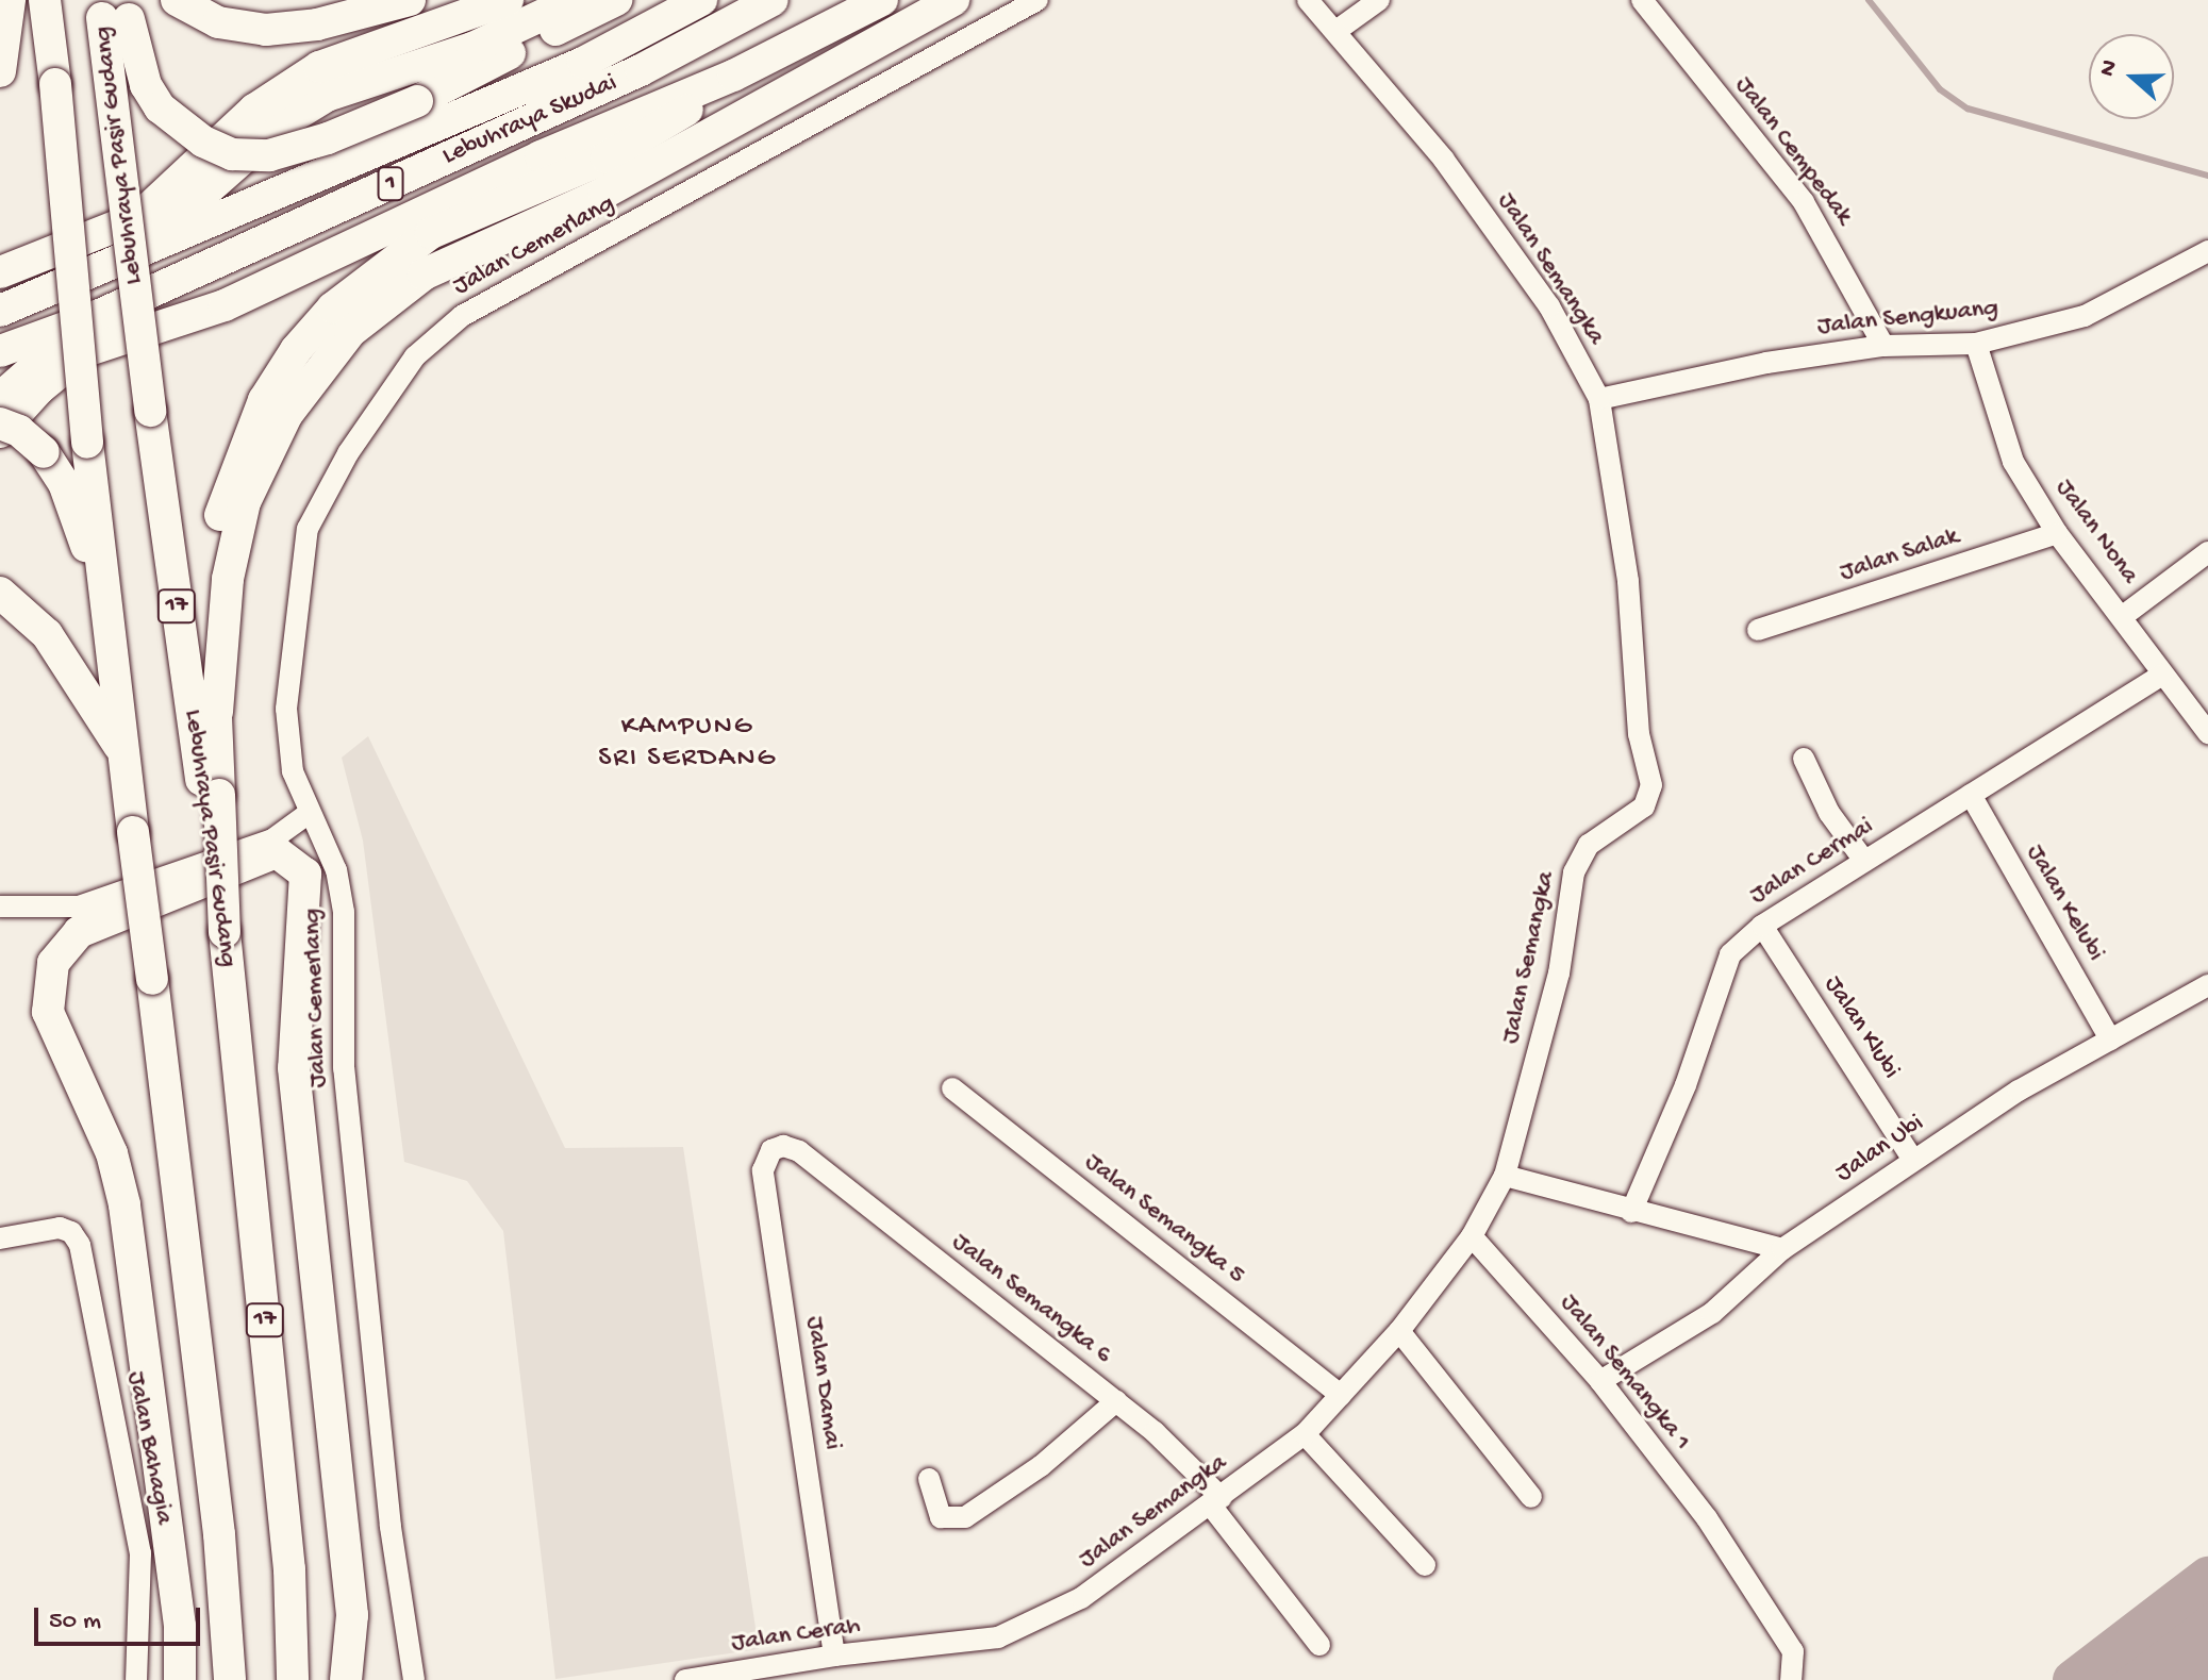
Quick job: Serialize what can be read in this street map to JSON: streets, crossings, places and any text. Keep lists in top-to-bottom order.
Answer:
{
  "streets": {
    "highway": [
      "Lebuhraya Skudai",
      "Lebuhraya Pasir Gudang",
      "1",
      "17"
    ],
    "street": [
      "Jalan Cempedak",
      "Jalan Cemerlang",
      "Jalan Semangka",
      "Jalan Sengkuang",
      "Jalan Nona",
      "Jalan Salak",
      "Jalan Cermai",
      "Jalan Kelubi",
      "Jalan Klubi",
      "Jalan Ubi",
      "Jalan Semangka 5",
      "Jalan Semangka 6",
      "Jalan Semangka 1",
      "Jalan Damai",
      "Jalan Bahagia",
      "Jalan Cerah"
    ]
  },
  "crossings": [
    ["Jalan Cempedak", "Jalan Sengkuang"],
    ["Jalan Semangka", "Jalan Sengkuang"],
    ["Jalan Semangka", "Jalan Semangka 5"],
    ["Jalan Semangka", "Jalan Semangka 6"],
    ["Jalan Semangka", "Jalan Semangka 1"],
    ["Jalan Semangka", "Jalan Cerah"],
    ["Jalan Sengkuang", "Jalan Nona"],
    ["Jalan Nona", "Jalan Salak"],
    ["Jalan Nona", "Jalan Cermai"],
    ["Jalan Cermai", "Jalan Kelubi"],
    ["Jalan Cermai", "Jalan Klubi"],
    ["Jalan Kelubi", "Jalan Ubi"],
    ["Jalan Klubi", "Jalan Ubi"],
    ["Jalan Ubi", "Jalan Semangka 1"],
    ["Jalan Semangka 6", "Jalan Damai"],
    ["Jalan Damai", "Jalan Cerah"]
  ],
  "districts": ["KAMPUNG SRI SERDANG"],
  "scale_bar": "50 m",
  "north": "left"
}
